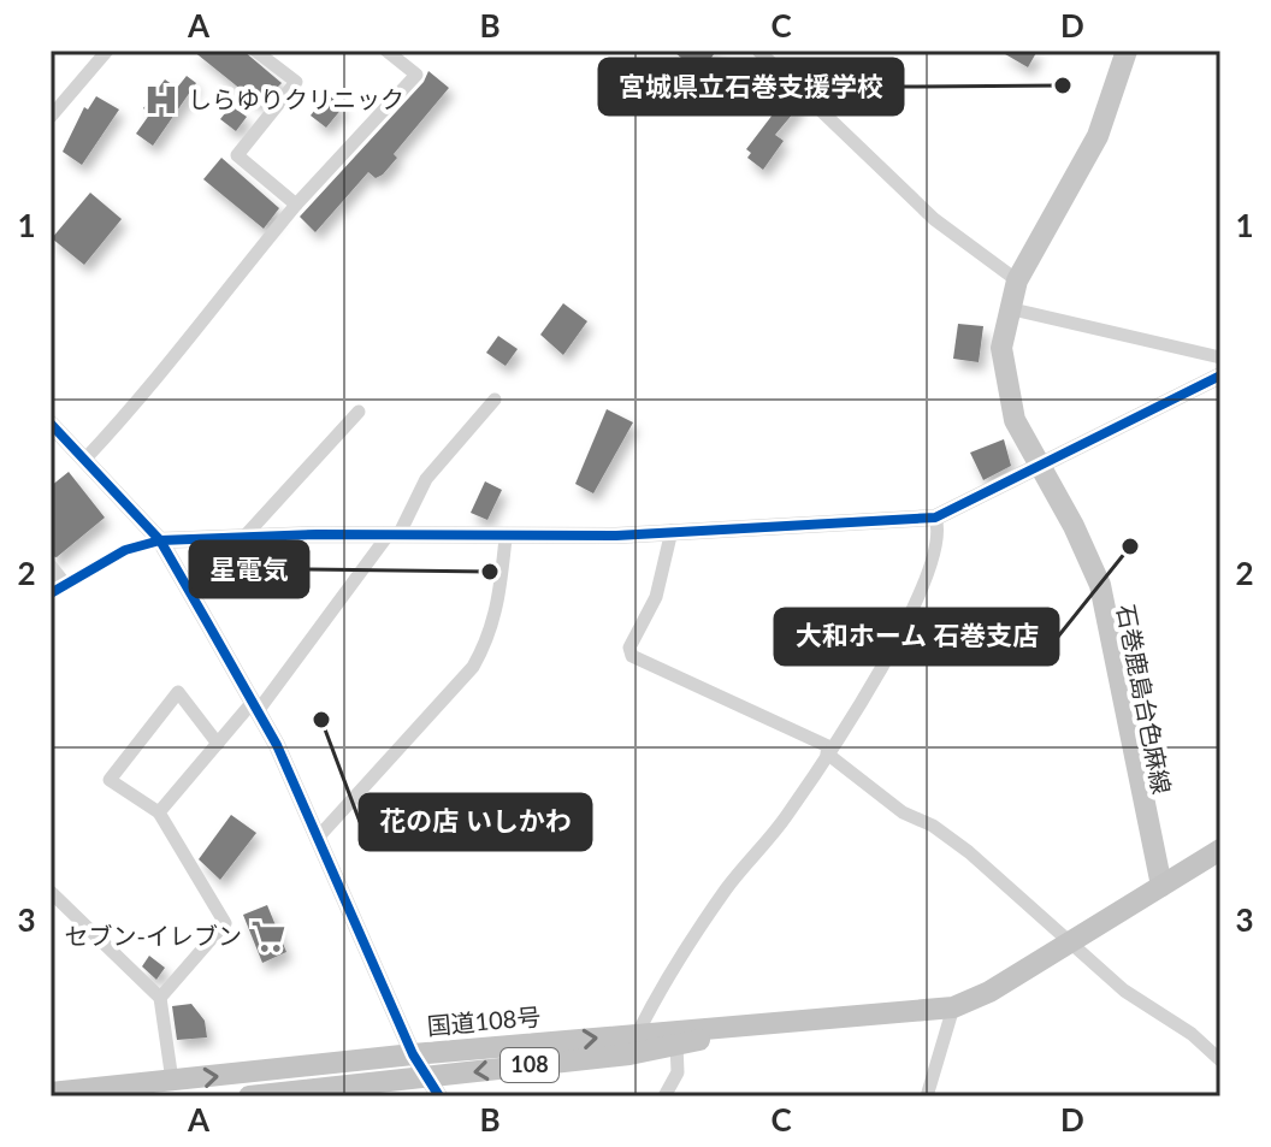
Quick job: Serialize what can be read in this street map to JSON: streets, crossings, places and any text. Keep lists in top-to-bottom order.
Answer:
{
  "streets": {
    "highway": ["国道108号", "108"],
    "main road": ["石巻鹿島台色麻線"]
  },
  "crossings": [
    ["石巻鹿島台色麻線", "国道108号"]
  ],
  "places": {
    "other": [
      "宮城県立石巻支援学校",
      "大和ホーム 石巻支店",
      "星電気",
      "花の店 いしかわ"
    ],
    "hospital": ["しらゆりクリニック"],
    "supermarket": ["セブン-イレブン"]
  },
  "grid": {
    "columns": [
      "A",
      "B",
      "C",
      "D"
    ],
    "rows": ["1", "2", "3"]
  }
}
